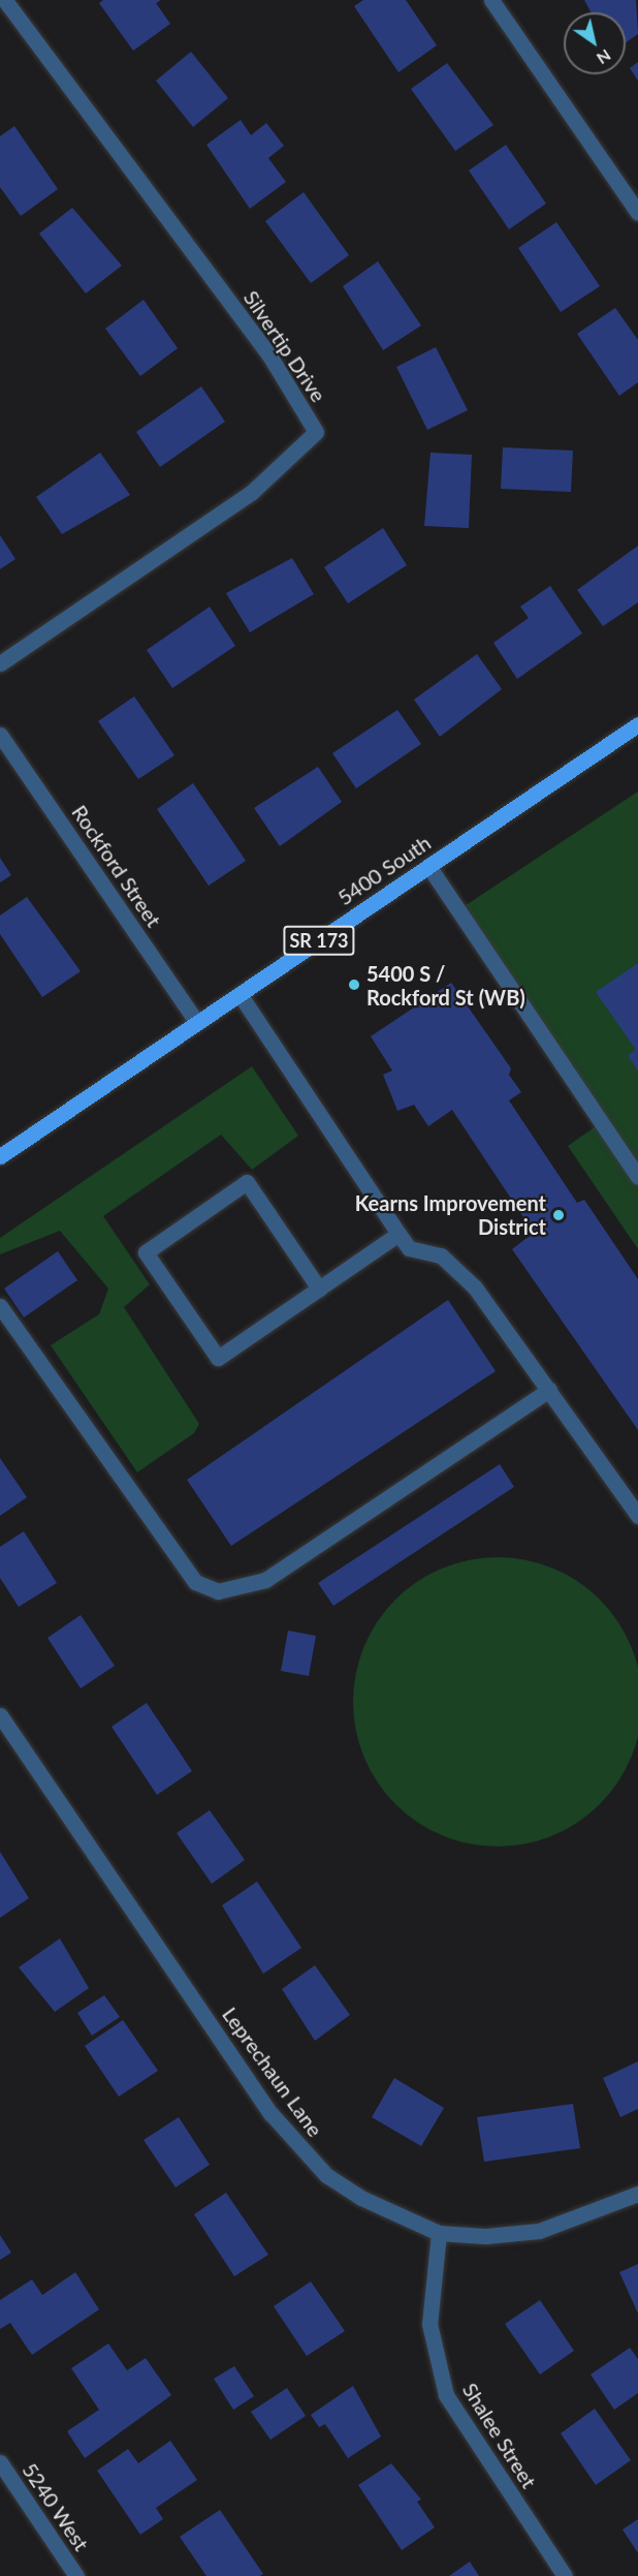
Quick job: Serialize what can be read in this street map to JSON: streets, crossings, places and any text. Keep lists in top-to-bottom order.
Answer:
{
  "streets": {
    "main road": ["5400 South", "SR 173"],
    "street": [
      "Silvertip Drive",
      "Rockford Street",
      "Leprechaun Lane",
      "Shalee Street",
      "5240 West"
    ]
  },
  "crossings": [
    ["Rockford Street", "5400 South"],
    ["Leprechaun Lane", "Shalee Street"]
  ],
  "places": ["5400 S / Rockford St (WB)", "Kearns Improvement District"],
  "north": "bottom right"
}
